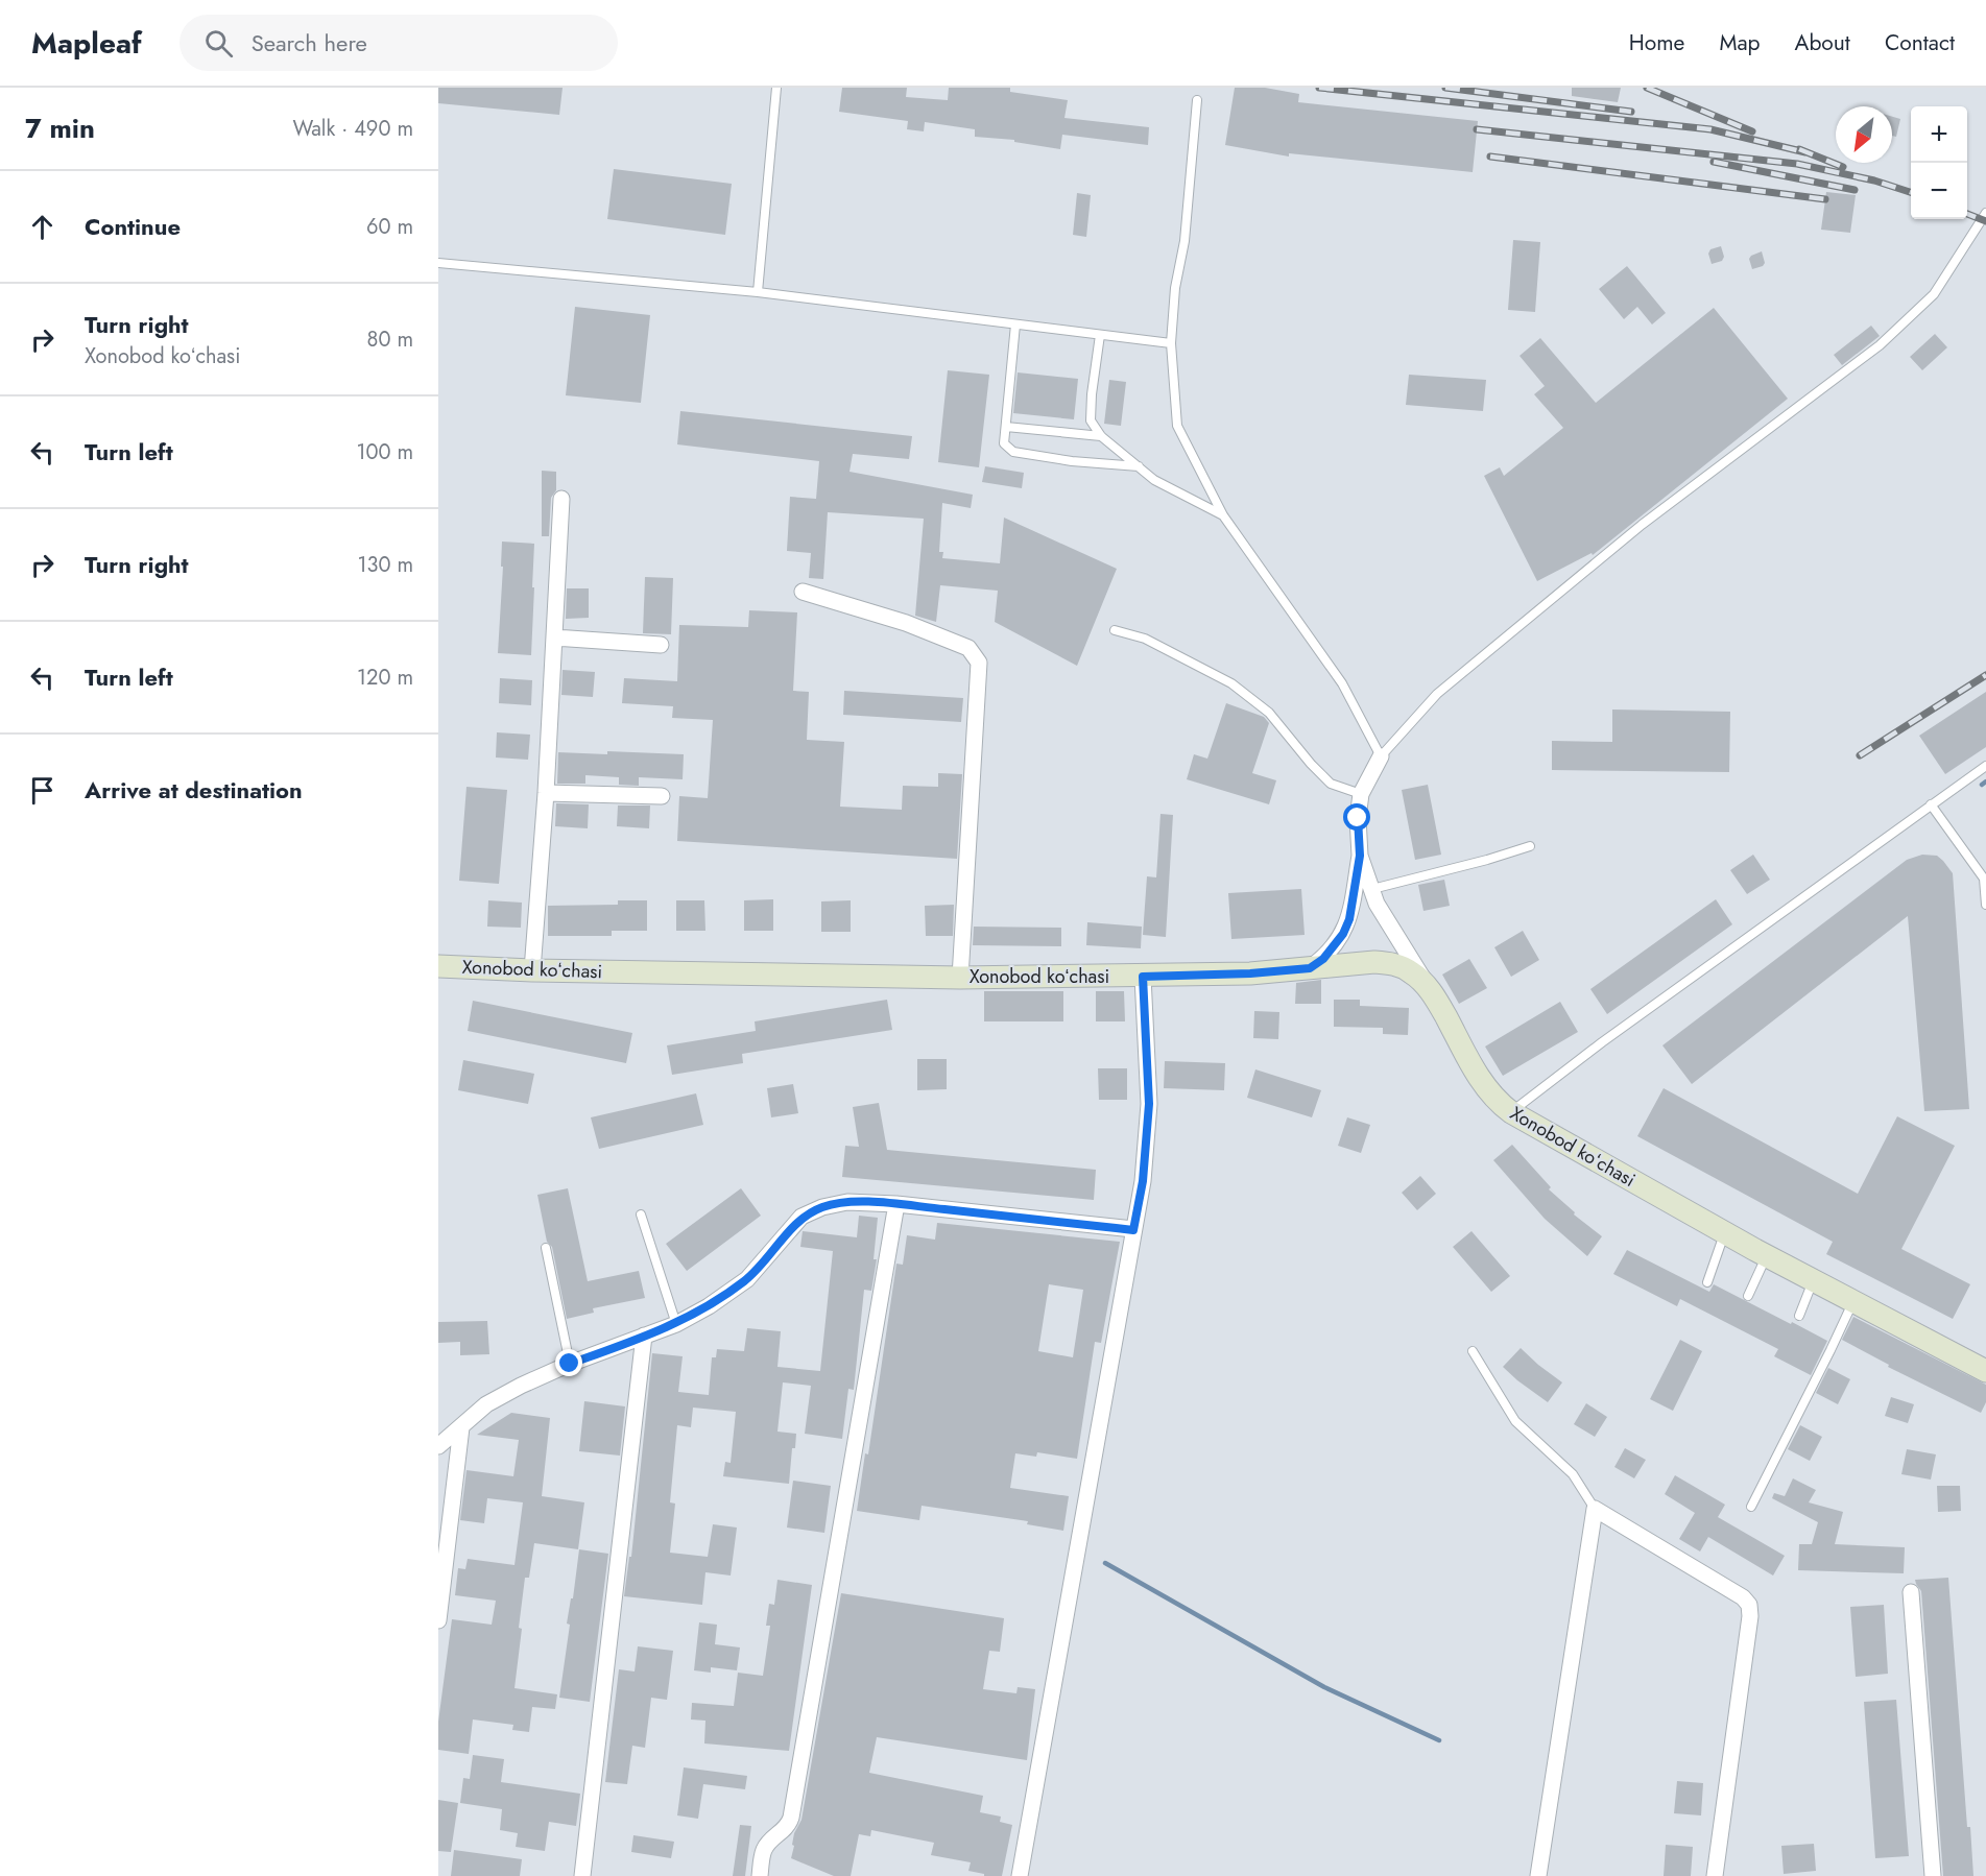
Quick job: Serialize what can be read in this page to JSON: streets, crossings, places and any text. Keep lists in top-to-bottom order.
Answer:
{
  "streets": {
    "main road": ["Xonobod koʻchasi"]
  },
  "north": "bottom left",
  "page": {
    "header": "Mapleaf",
    "search": "Search here",
    "nav": [
      "Home",
      "Map",
      "About",
      "Contact"
    ],
    "heading": ["7 min", "Walk · 490 m"],
    "map_buttons": ["+", "−"],
    "list": [
      ["Continue", "60 m"],
      ["Turn right", "Xonobod koʻchasi", "80 m"],
      ["Turn left", "100 m"],
      ["Turn right", "130 m"],
      ["Turn left", "120 m"],
      "Arrive at destination"
    ]
  }
}
